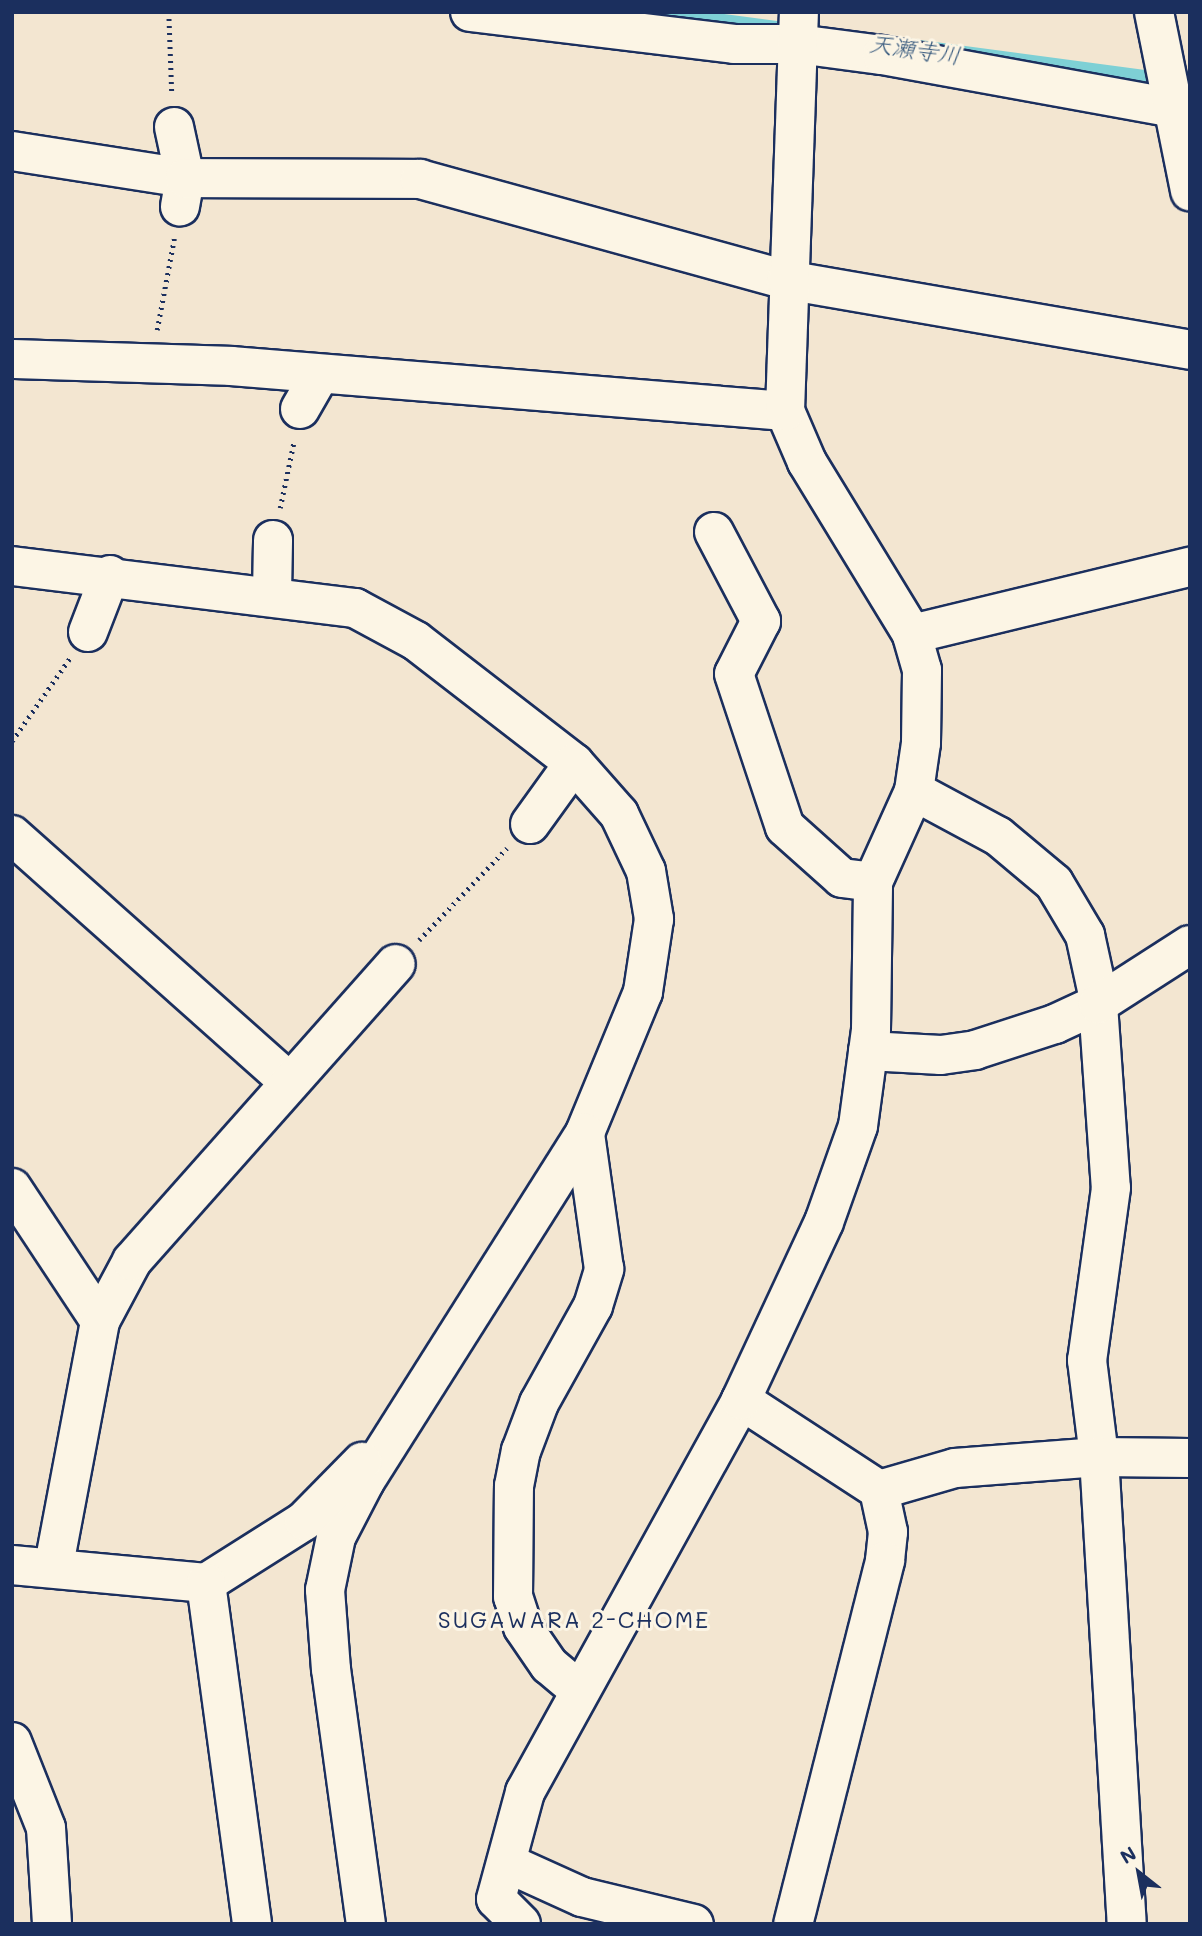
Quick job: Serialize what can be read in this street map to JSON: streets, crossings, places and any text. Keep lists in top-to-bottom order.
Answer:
{
  "districts": ["SUGAWARA 2-CHOME"],
  "water": ["天瀬寺川"],
  "north": "top left"
}
